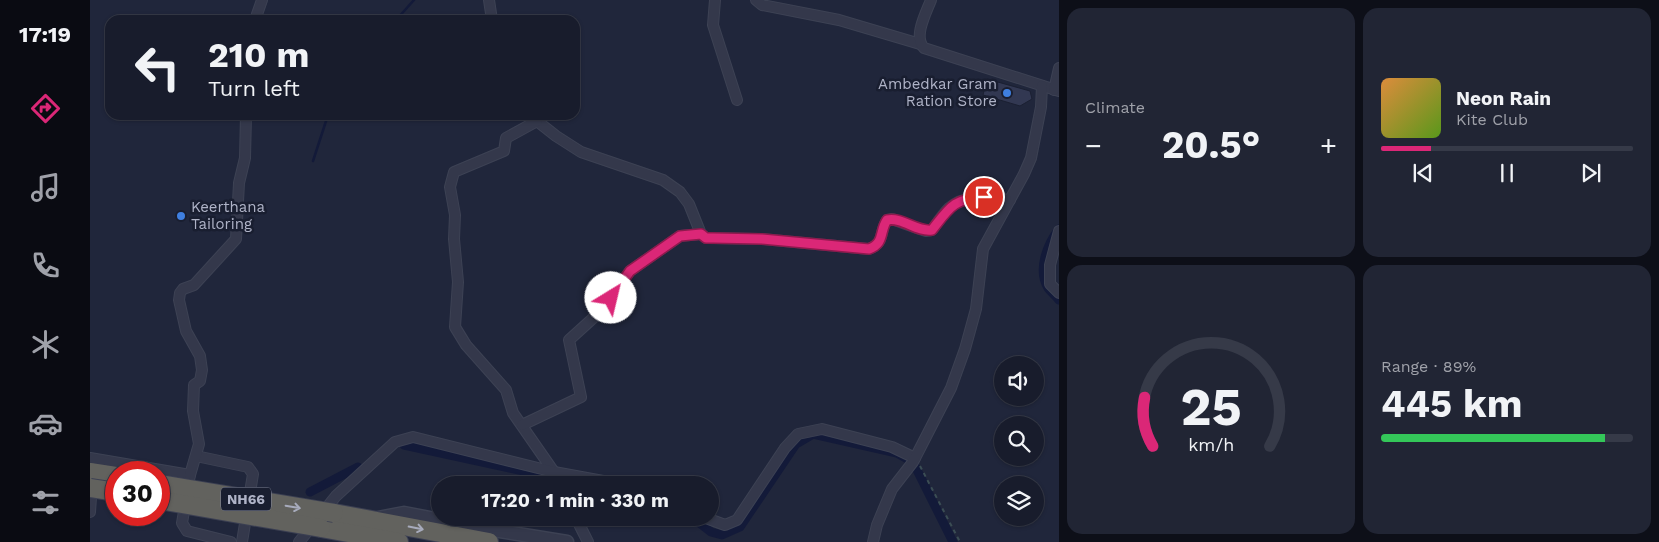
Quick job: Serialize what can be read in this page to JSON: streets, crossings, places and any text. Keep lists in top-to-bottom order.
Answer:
{
  "streets": {
    "highway": ["NH66"]
  },
  "places": ["Ambedkar Gram Ration Store", "Keerthana Tailoring"],
  "page": {
    "tabs": "17:19",
    "tile": [
      "Climate",
      ["Range · 89%", "445 km"]
    ],
    "turn": ["210 m", "Turn left"],
    "song": ["Neon Rain", "Kite Club"],
    "heat": ["−", "20.5°", "+"],
    "limit": "30",
    "trip": "17:20 · 1 min · 330 m",
    "gauge": ["25", "km/h"]
  }
}
